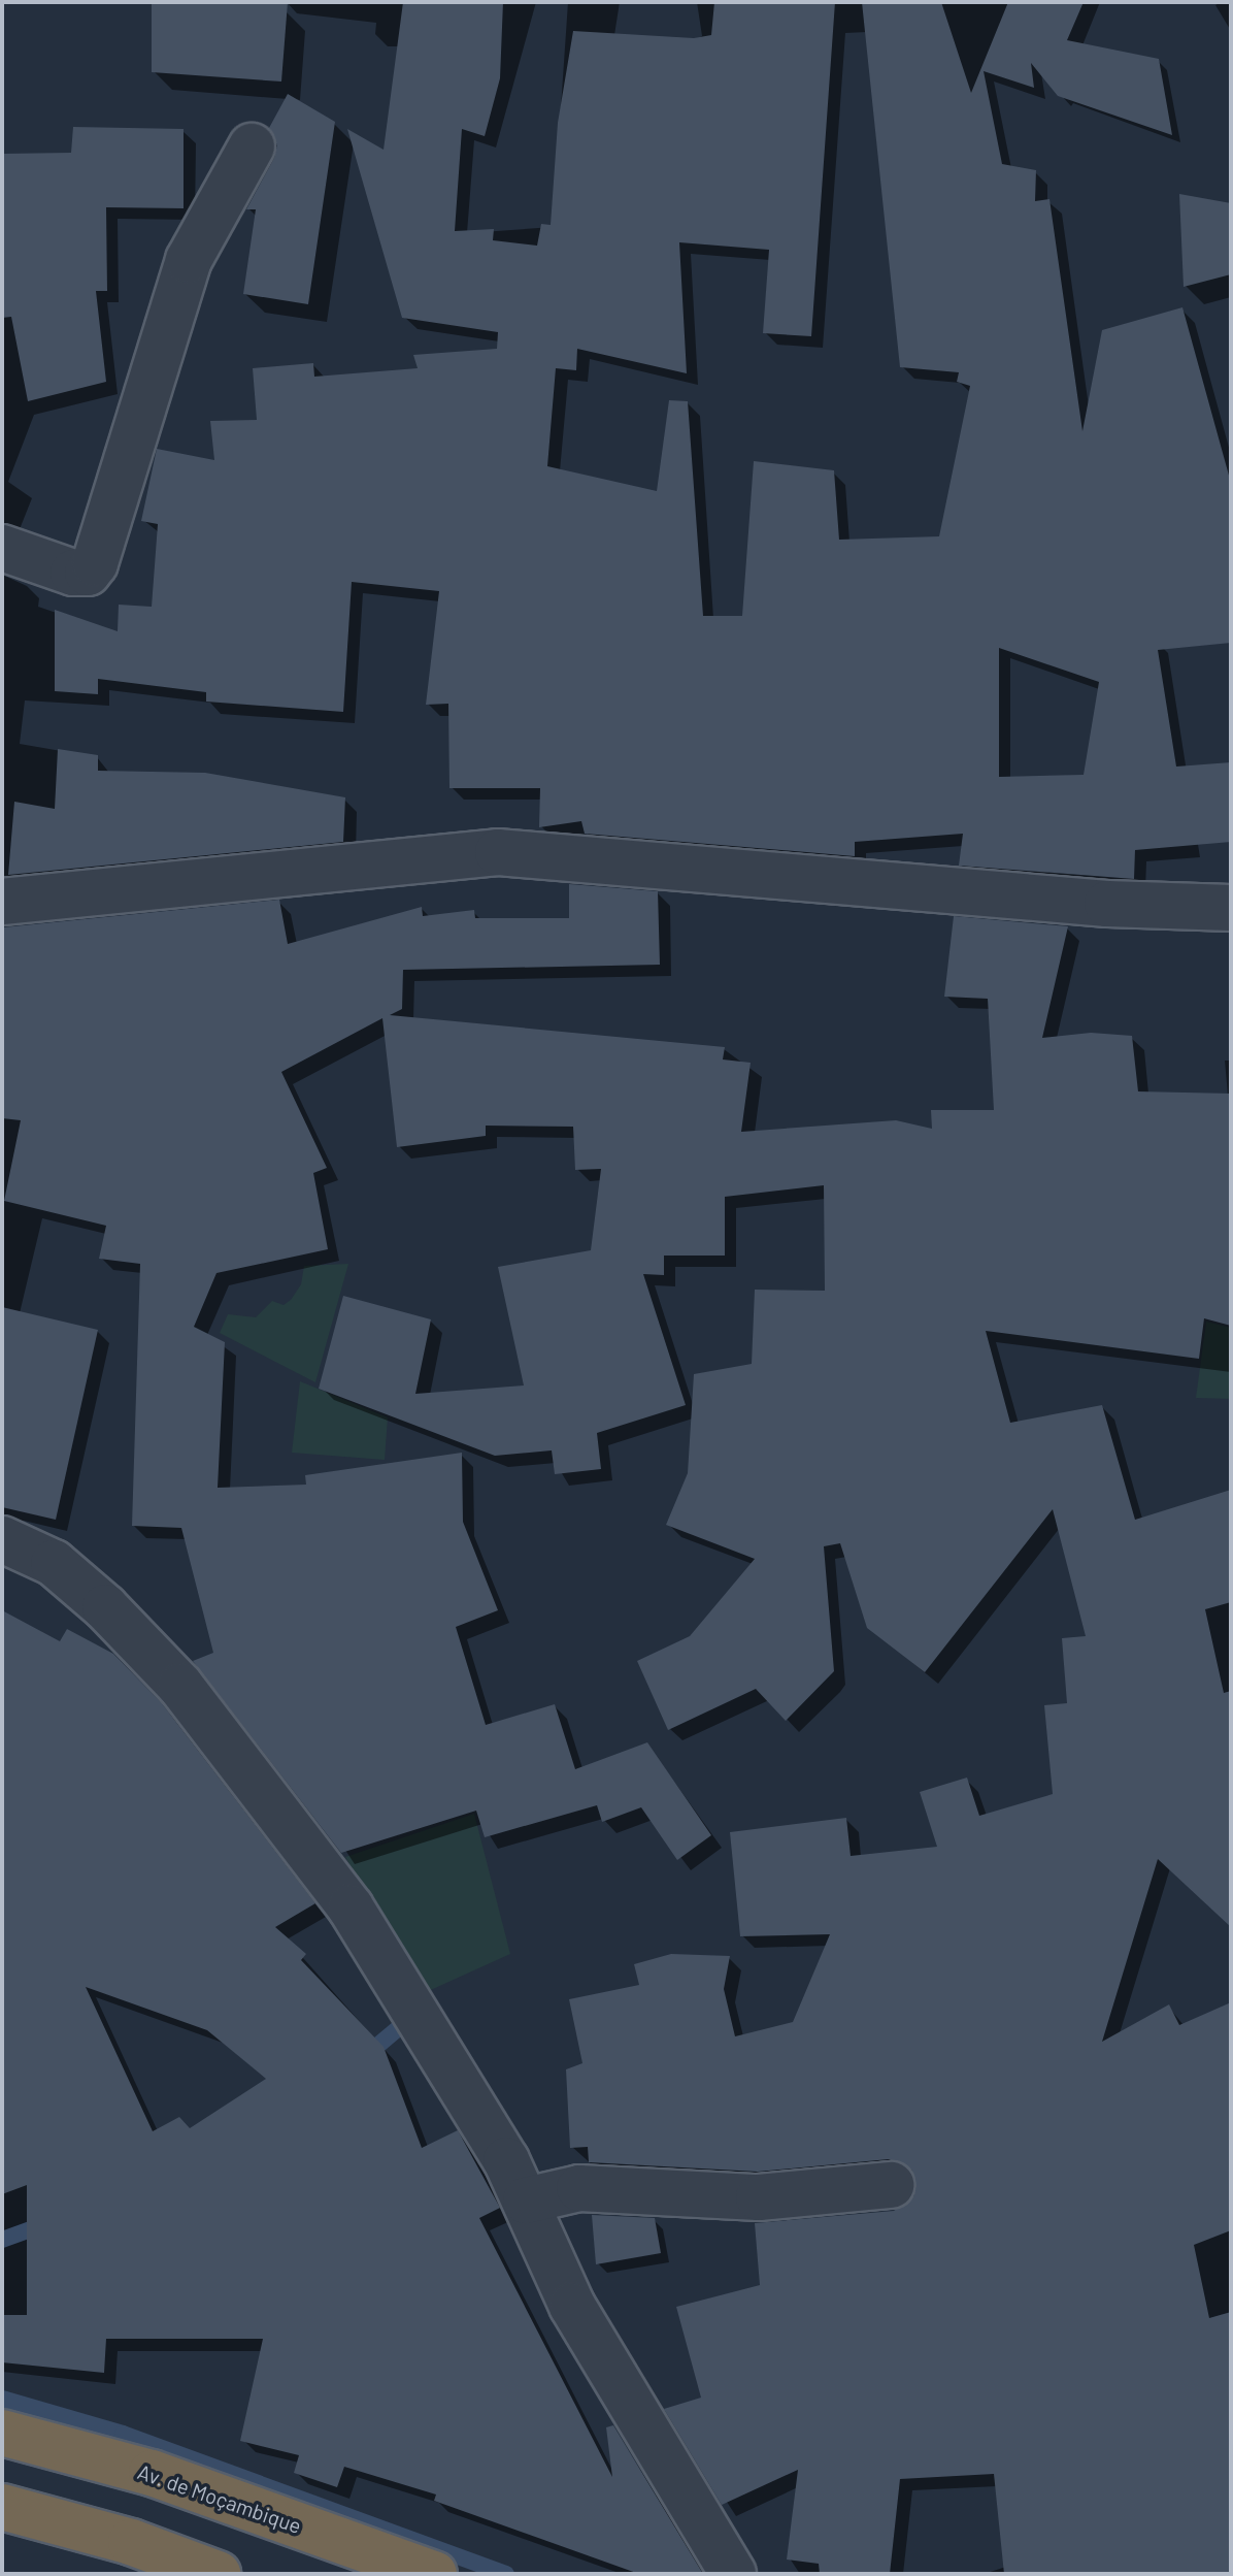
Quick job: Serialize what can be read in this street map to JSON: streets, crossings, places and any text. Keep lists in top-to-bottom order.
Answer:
{
  "streets": {
    "highway": ["Av. de Moçambique"]
  }
}
